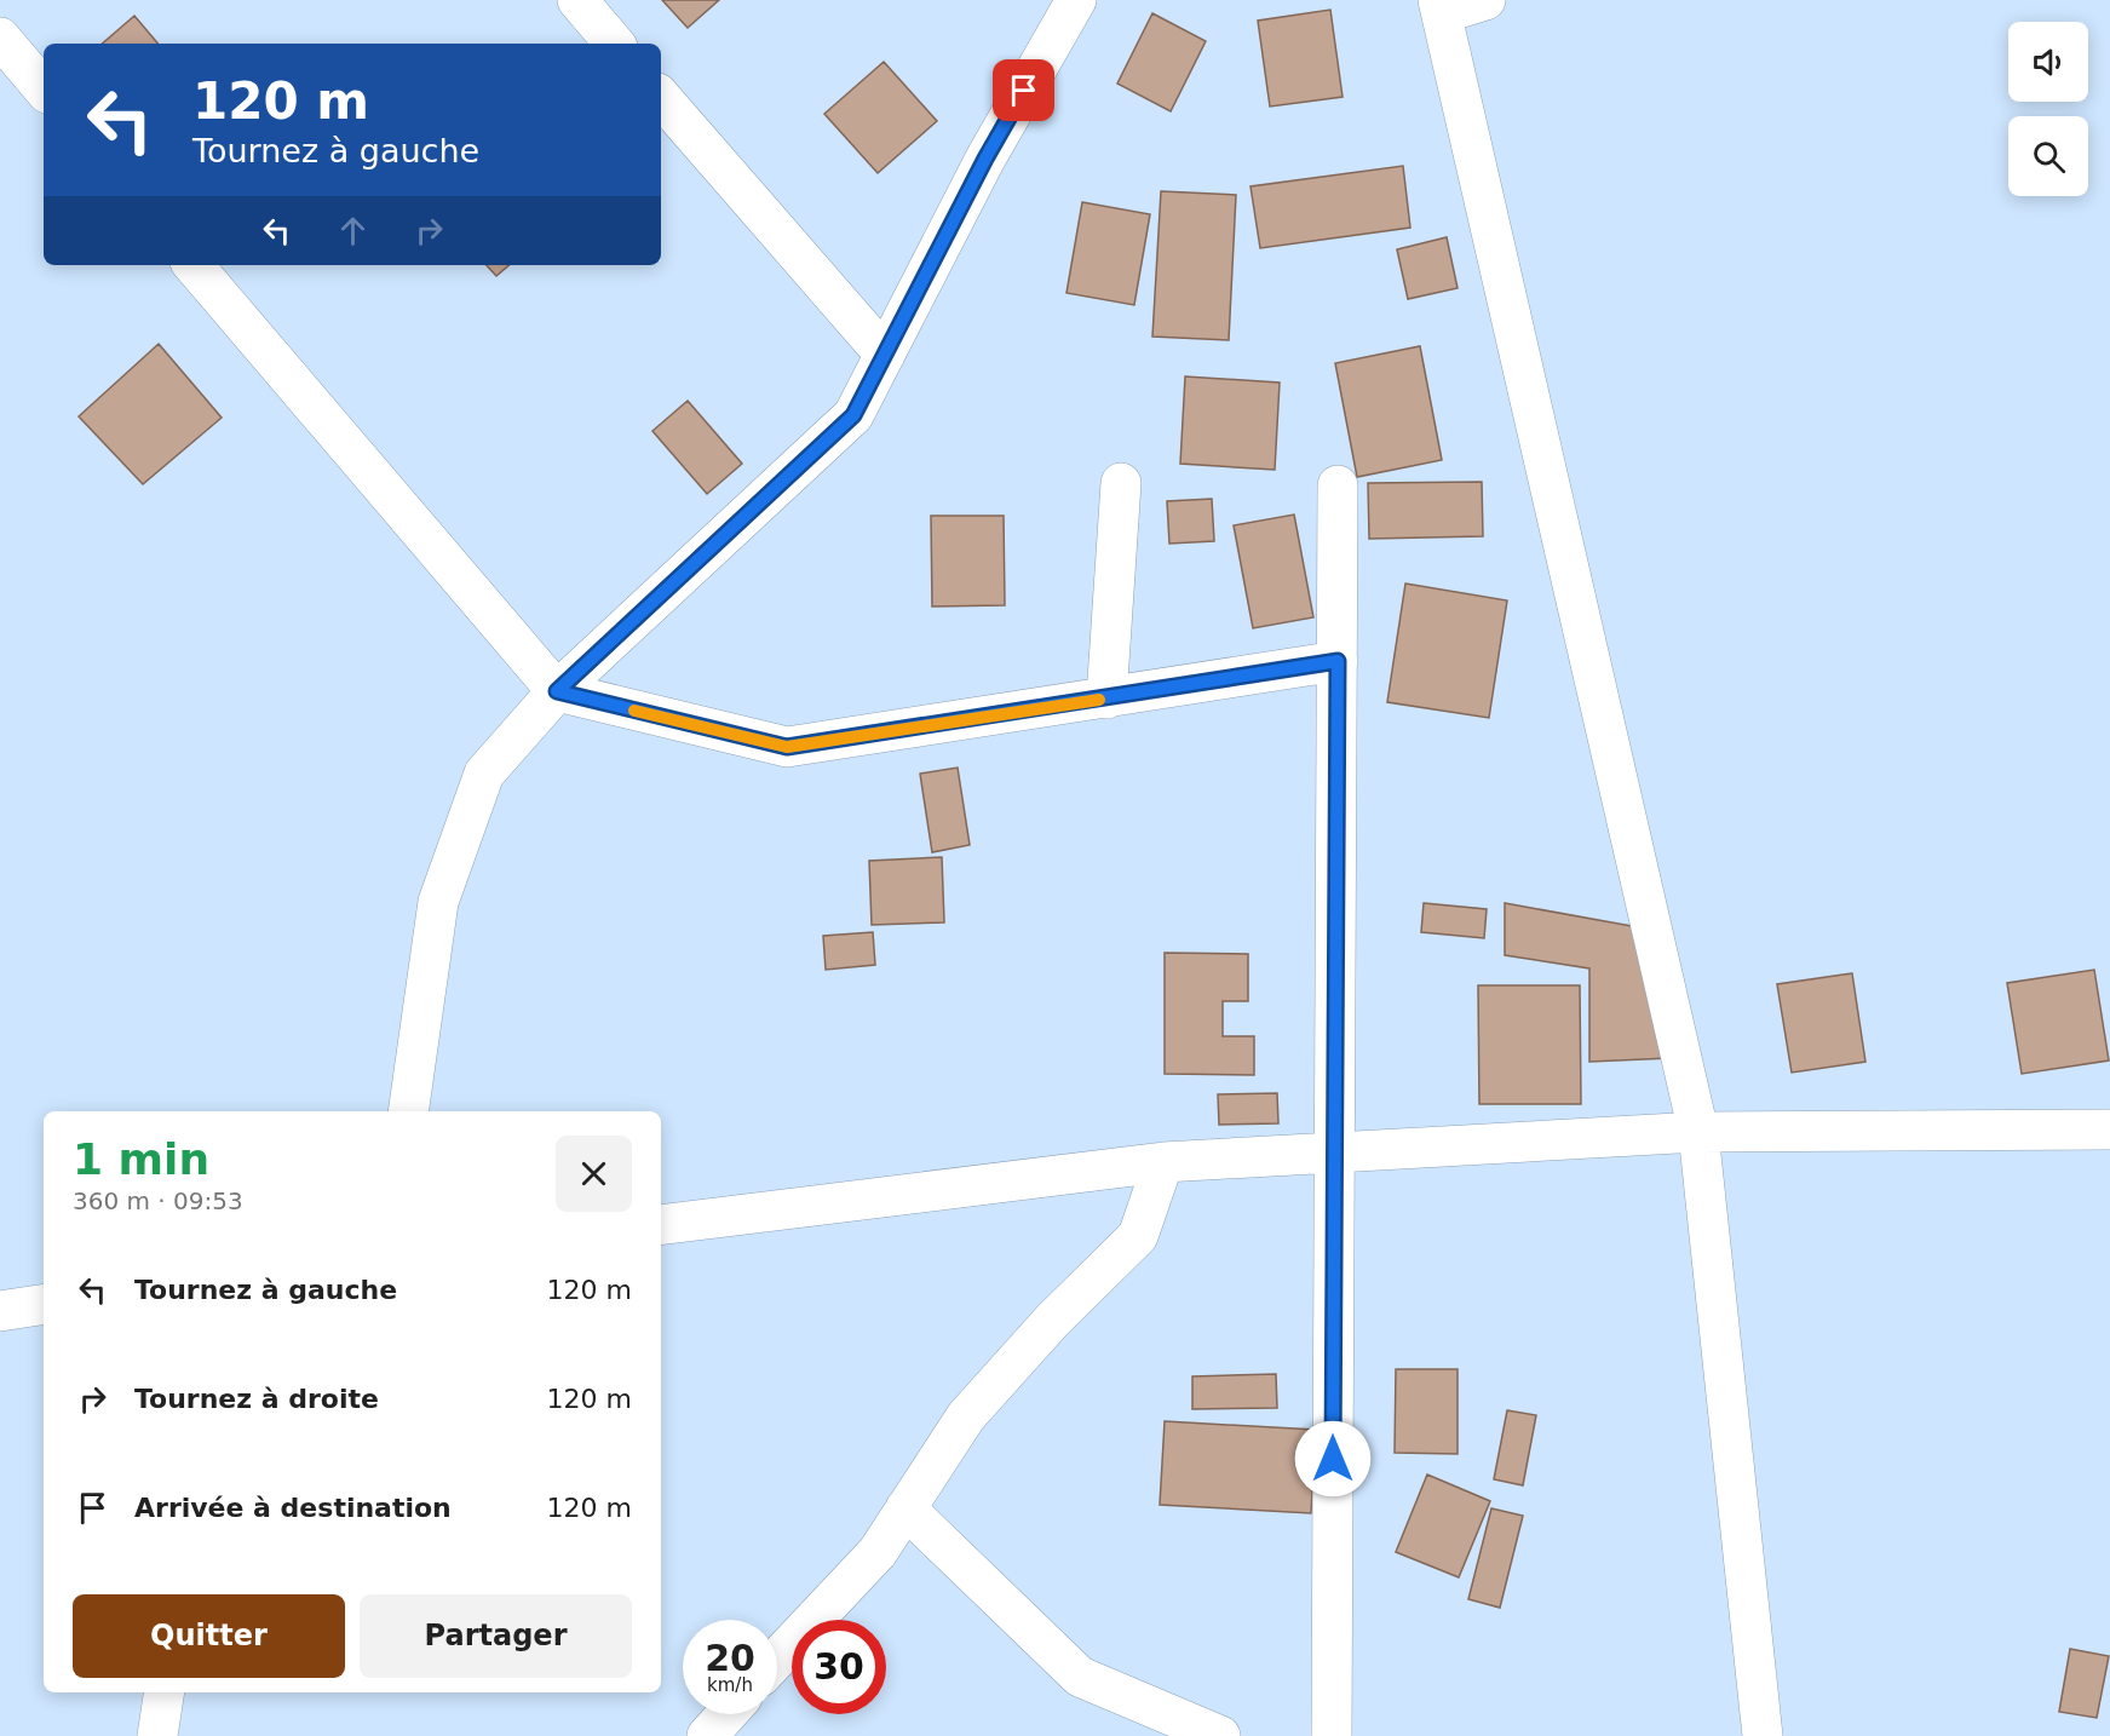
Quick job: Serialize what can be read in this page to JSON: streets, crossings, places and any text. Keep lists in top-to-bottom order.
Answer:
{
  "page": {
    "turn": ["120 m", "Tournez à gauche"],
    "heading": ["1 min", "360 m · 09:53"],
    "list": [
      {
        "name": "Tournez à gauche",
        "value": "120 m"
      },
      {
        "name": "Tournez à droite",
        "value": "120 m"
      },
      {
        "name": "Arrivée à destination",
        "value": "120 m"
      }
    ],
    "buttons": ["Quitter", "Partager"],
    "speed": "20 km/h",
    "limit": "30"
  }
}
